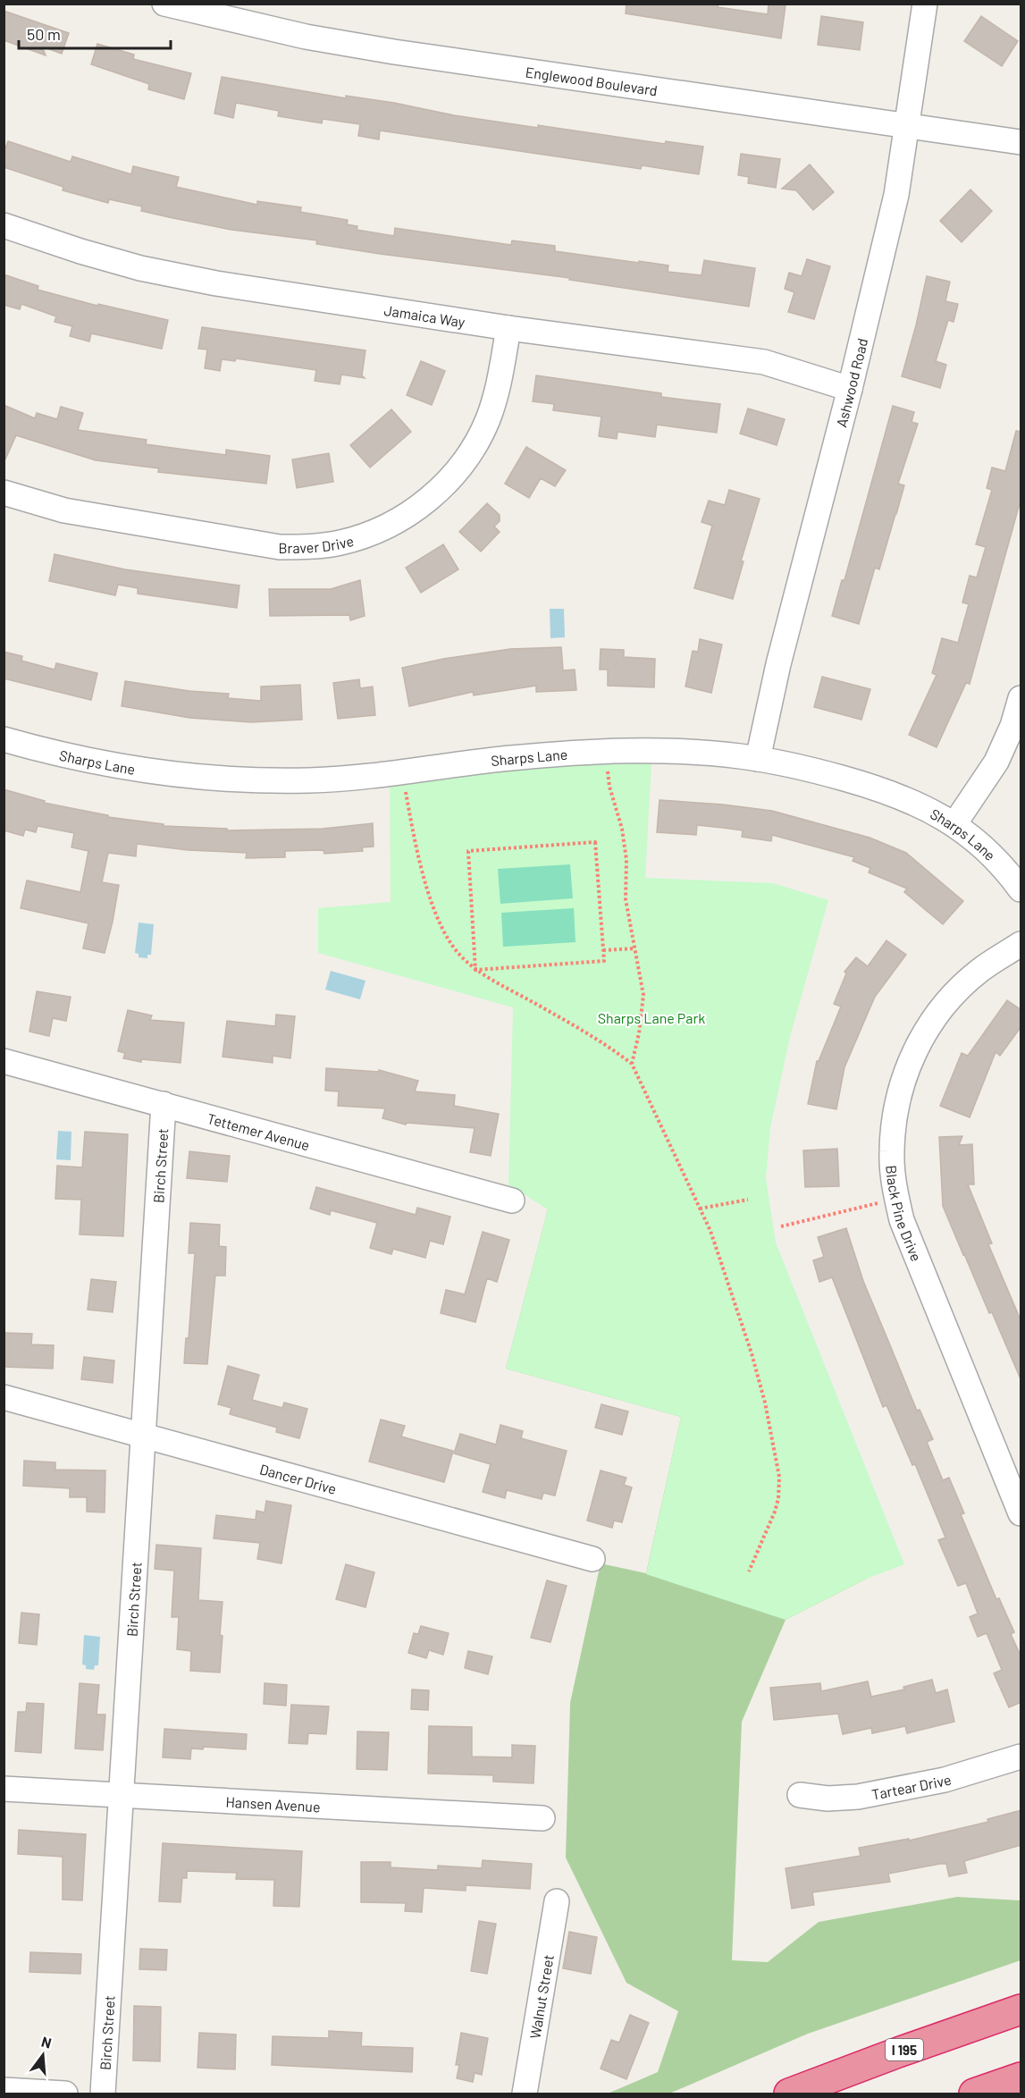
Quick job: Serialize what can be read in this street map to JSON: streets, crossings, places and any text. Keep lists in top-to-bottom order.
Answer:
{
  "streets": {
    "highway": ["I 195"],
    "street": [
      "Englewood Boulevard",
      "Jamaica Way",
      "Ashwood Road",
      "Braver Drive",
      "Sharps Lane",
      "Tettemer Avenue",
      "Birch Street",
      "Black Pine Drive",
      "Dancer Drive",
      "Tartear Drive",
      "Hansen Avenue",
      "Walnut Street"
    ]
  },
  "crossings": [
    ["Englewood Boulevard", "Ashwood Road"],
    ["Jamaica Way", "Ashwood Road"],
    ["Jamaica Way", "Braver Drive"],
    ["Ashwood Road", "Sharps Lane"],
    ["Tettemer Avenue", "Birch Street"],
    ["Birch Street", "Dancer Drive"],
    ["Birch Street", "Hansen Avenue"]
  ],
  "parks": ["Sharps Lane Park"],
  "scale_bar": "50 m",
  "north": "top"
}
